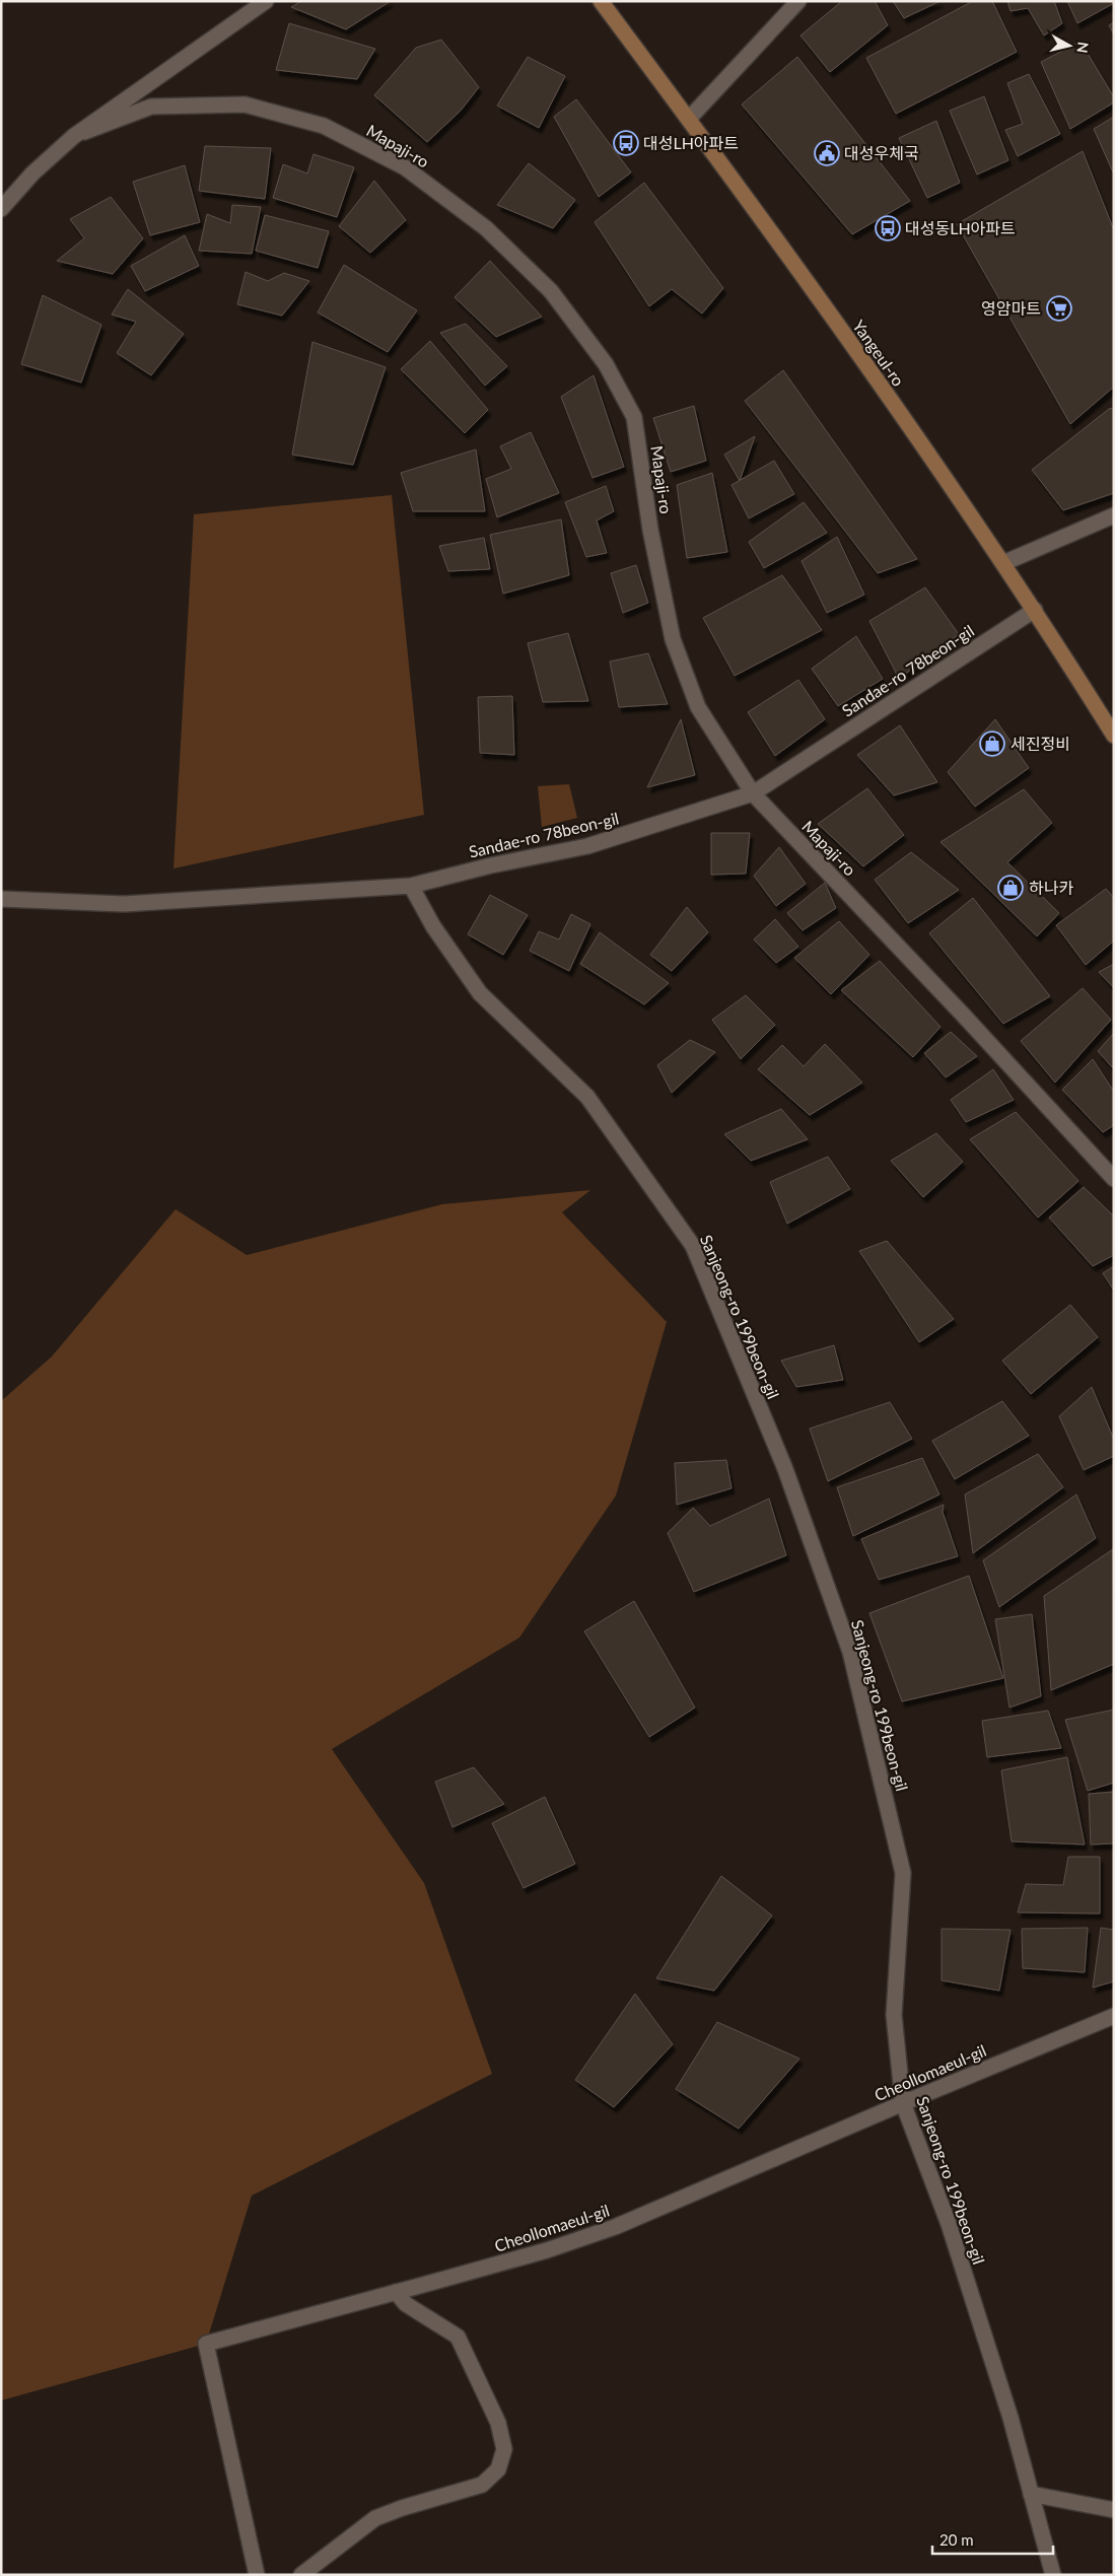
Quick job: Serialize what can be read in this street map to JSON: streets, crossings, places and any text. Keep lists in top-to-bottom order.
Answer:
{
  "streets": {
    "street": [
      "Mapaji-ro",
      "Yangeul-ro",
      "Sandae-ro 78beon-gil",
      "Sanjeong-ro 199beon-gil",
      "Cheollomaeul-gil"
    ]
  },
  "crossings": [
    ["Mapaji-ro", "Sandae-ro 78beon-gil"],
    ["Yangeul-ro", "Sandae-ro 78beon-gil"],
    ["Sandae-ro 78beon-gil", "Sanjeong-ro 199beon-gil"],
    ["Sanjeong-ro 199beon-gil", "Cheollomaeul-gil"]
  ],
  "places": {
    "bus stop": ["대성LH아파트", "대성동LH아파트"],
    "public building": ["대성우체국"],
    "supermarket": ["영암마트"],
    "shop": ["세진정비", "하나카"]
  },
  "scale_bar": "20 m",
  "north": "right"
}
